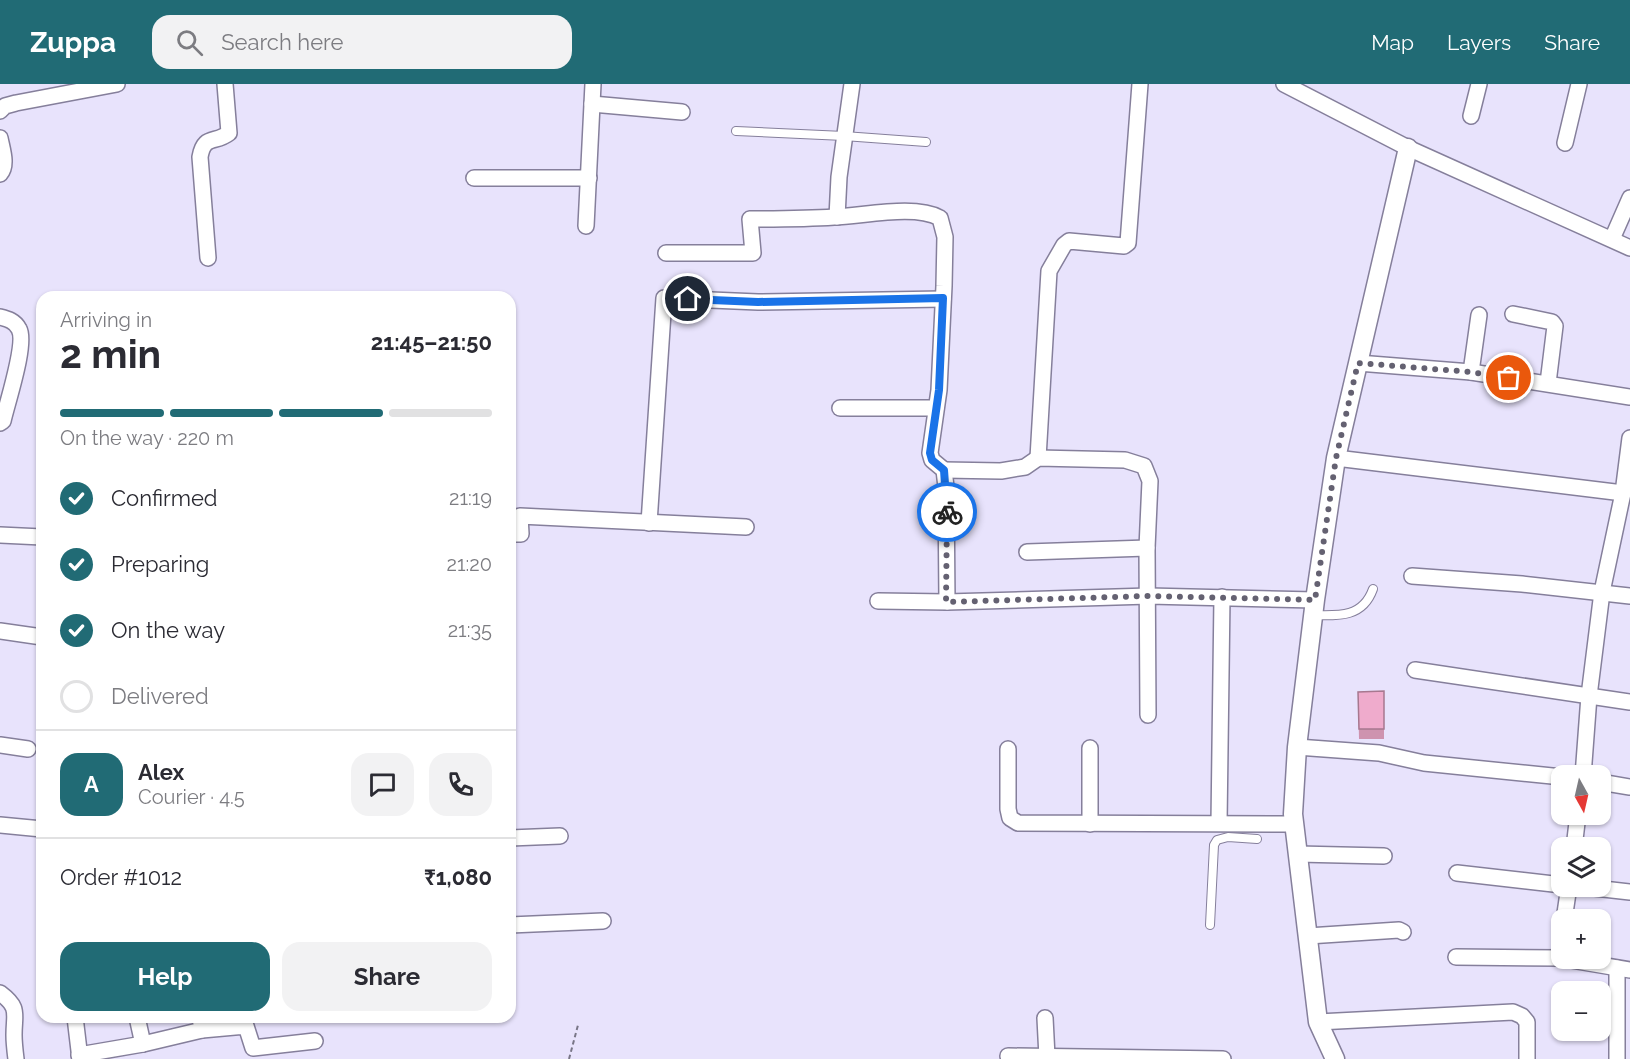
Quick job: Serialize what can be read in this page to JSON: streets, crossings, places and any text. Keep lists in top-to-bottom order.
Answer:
{
  "north": "bottom",
  "page": {
    "header": "Zuppa",
    "search": "Search here",
    "nav": ["Map", "Layers", "Share"],
    "heading": ["2 min", "Arriving in", "21:45–21:50"],
    "panel": [
      "Alex",
      "Courier · 4.5",
      "Order #1012",
      "₹1,080"
    ],
    "bar": "On the way · 220 m",
    "list": [
      ["Confirmed", "21:19"],
      ["Preparing", "21:20"],
      ["On the way", "21:35"],
      "Delivered"
    ],
    "round": "A",
    "map_buttons": ["+", "−"],
    "buttons": ["Help", "Share"]
  }
}
